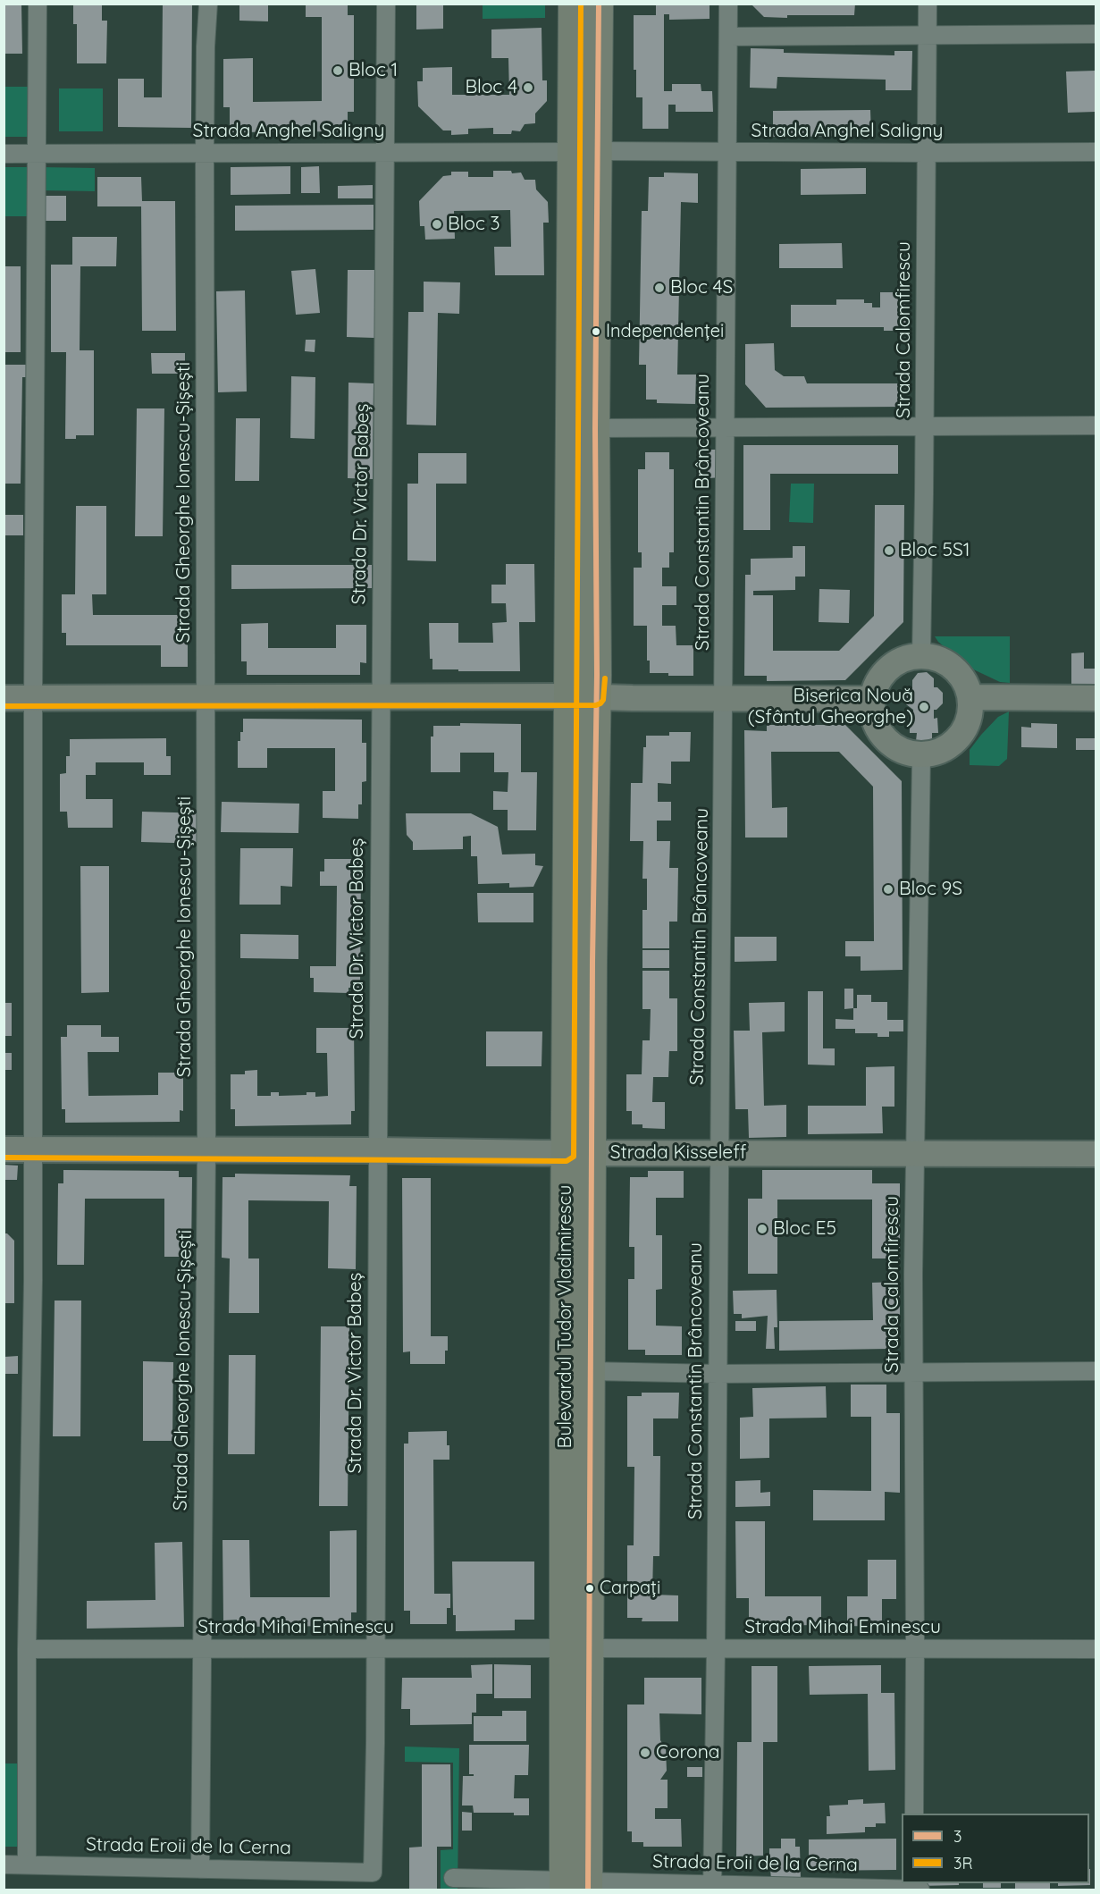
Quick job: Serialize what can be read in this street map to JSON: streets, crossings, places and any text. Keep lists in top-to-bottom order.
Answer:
{
  "streets": {
    "main road": ["Bulevardul Tudor Vladimirescu"],
    "street": [
      "Strada Anghel Saligny",
      "Strada Calomfirescu",
      "Strada Gheorghe Ionescu-Șișești",
      "Strada Dr. Victor Babeș",
      "Strada Constantin Brâncoveanu",
      "Strada Kisseleff",
      "Strada Mihai Eminescu",
      "Strada Eroii de la Cerna"
    ]
  },
  "crossings": [
    ["Strada Anghel Saligny", "Strada Calomfirescu"],
    ["Strada Anghel Saligny", "Strada Gheorghe Ionescu-Șișești"],
    ["Strada Anghel Saligny", "Strada Dr. Victor Babeș"],
    ["Strada Anghel Saligny", "Strada Constantin Brâncoveanu"],
    ["Strada Anghel Saligny", "Bulevardul Tudor Vladimirescu"],
    ["Strada Calomfirescu", "Strada Kisseleff"],
    ["Strada Calomfirescu", "Strada Mihai Eminescu"],
    ["Strada Gheorghe Ionescu-Șișești", "Strada Kisseleff"],
    ["Strada Gheorghe Ionescu-Șișești", "Strada Mihai Eminescu"],
    ["Strada Gheorghe Ionescu-Șișești", "Strada Eroii de la Cerna"],
    ["Strada Dr. Victor Babeș", "Strada Kisseleff"],
    ["Strada Dr. Victor Babeș", "Strada Mihai Eminescu"],
    ["Strada Dr. Victor Babeș", "Strada Eroii de la Cerna"],
    ["Strada Constantin Brâncoveanu", "Strada Kisseleff"],
    ["Strada Constantin Brâncoveanu", "Strada Mihai Eminescu"],
    ["Strada Constantin Brâncoveanu", "Strada Eroii de la Cerna"],
    ["Strada Kisseleff", "Bulevardul Tudor Vladimirescu"],
    ["Bulevardul Tudor Vladimirescu", "Strada Mihai Eminescu"],
    ["Bulevardul Tudor Vladimirescu", "Strada Eroii de la Cerna"]
  ],
  "places": [
    "Bloc 1",
    "Bloc 4",
    "Bloc 3",
    "Bloc 4S",
    "Independenței",
    "Bloc 5S1",
    "Biserica Nouă (Sfântul Gheorghe)",
    "Bloc 9S",
    "Bloc E5",
    "Carpați",
    "Corona"
  ],
  "lines": ["transit line 3", "transit line 3R"],
  "legend": ["3", "3R"]
}
